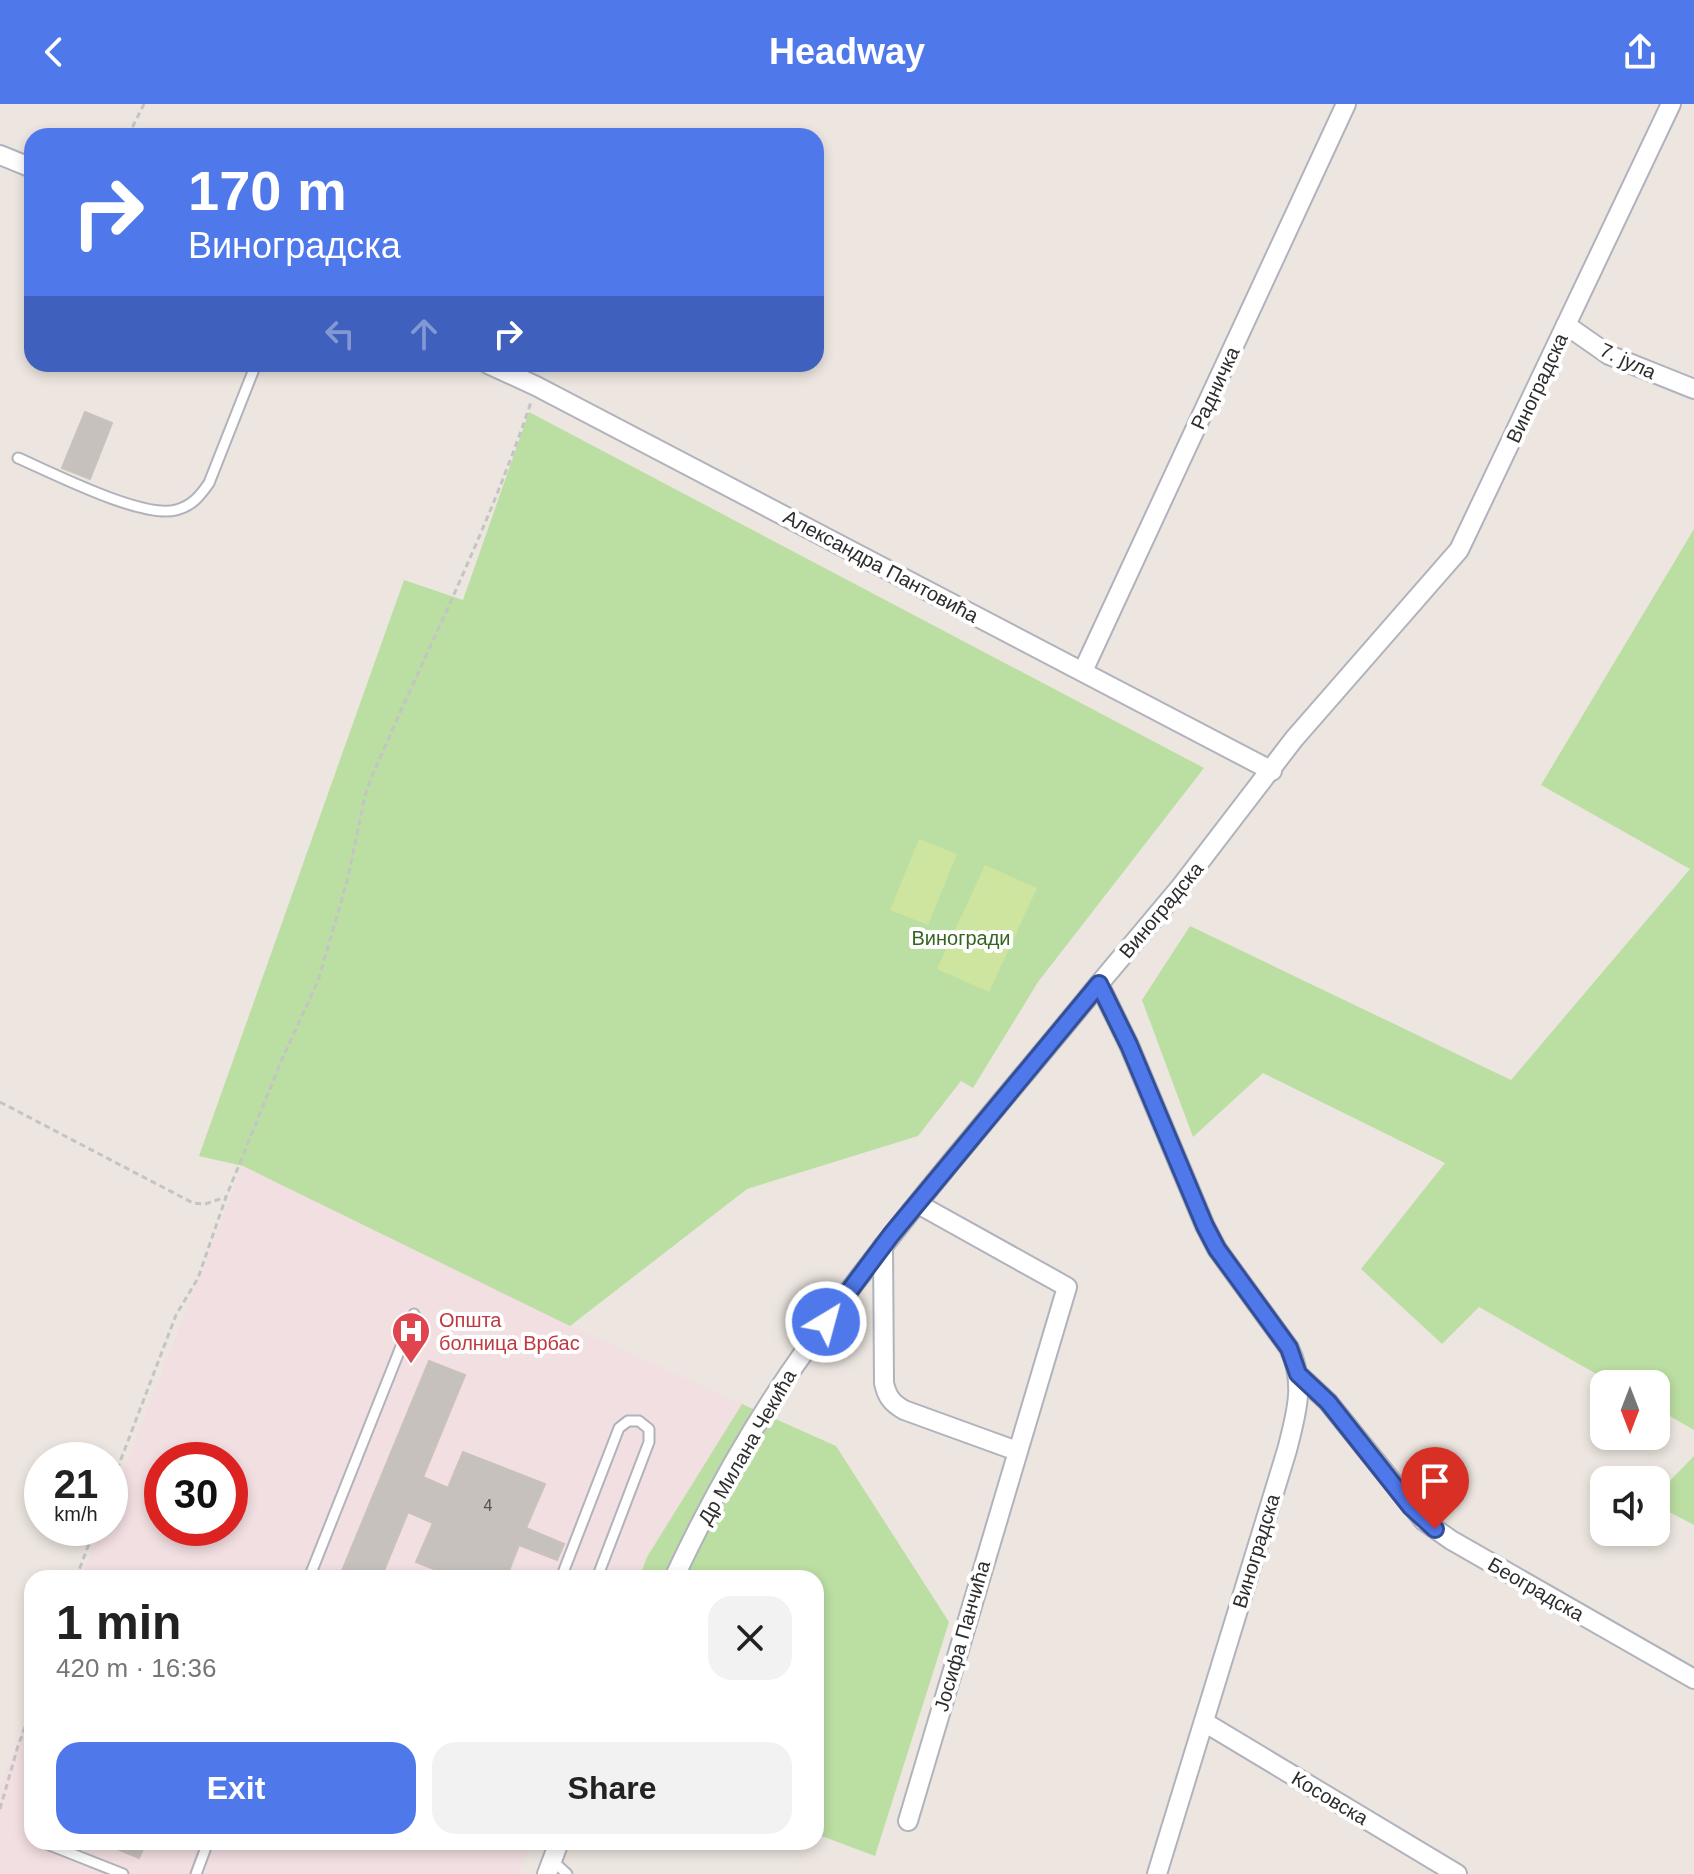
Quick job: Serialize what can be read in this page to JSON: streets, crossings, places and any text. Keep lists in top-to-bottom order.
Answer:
{
  "streets": {
    "street": [
      "7. јула",
      "Радничка",
      "Виноградска",
      "Александра Пантовића",
      "Др Милана Чекића",
      "Београдска",
      "Јосифа Панчића",
      "Косовска"
    ]
  },
  "crossings": [
    ["7. јула", "Виноградска"],
    ["Радничка", "Александра Пантовића"],
    ["Виноградска", "Александра Пантовића"],
    ["Виноградска", "Др Милана Чекића"],
    ["Виноградска", "Београдска"],
    ["Виноградска", "Косовска"],
    ["Др Милана Чекића", "Јосифа Панчића"]
  ],
  "parks": ["Виногради"],
  "places": {
    "hospital": ["Општа болница Врбас"]
  },
  "house_numbers": ["4"],
  "north": "bottom",
  "page": {
    "header": "Headway",
    "turn": ["170 m", "Виноградска"],
    "speed": "21 km/h",
    "limit": "30",
    "heading": ["1 min", "420 m · 16:36"],
    "buttons": ["Exit", "Share"]
  }
}
